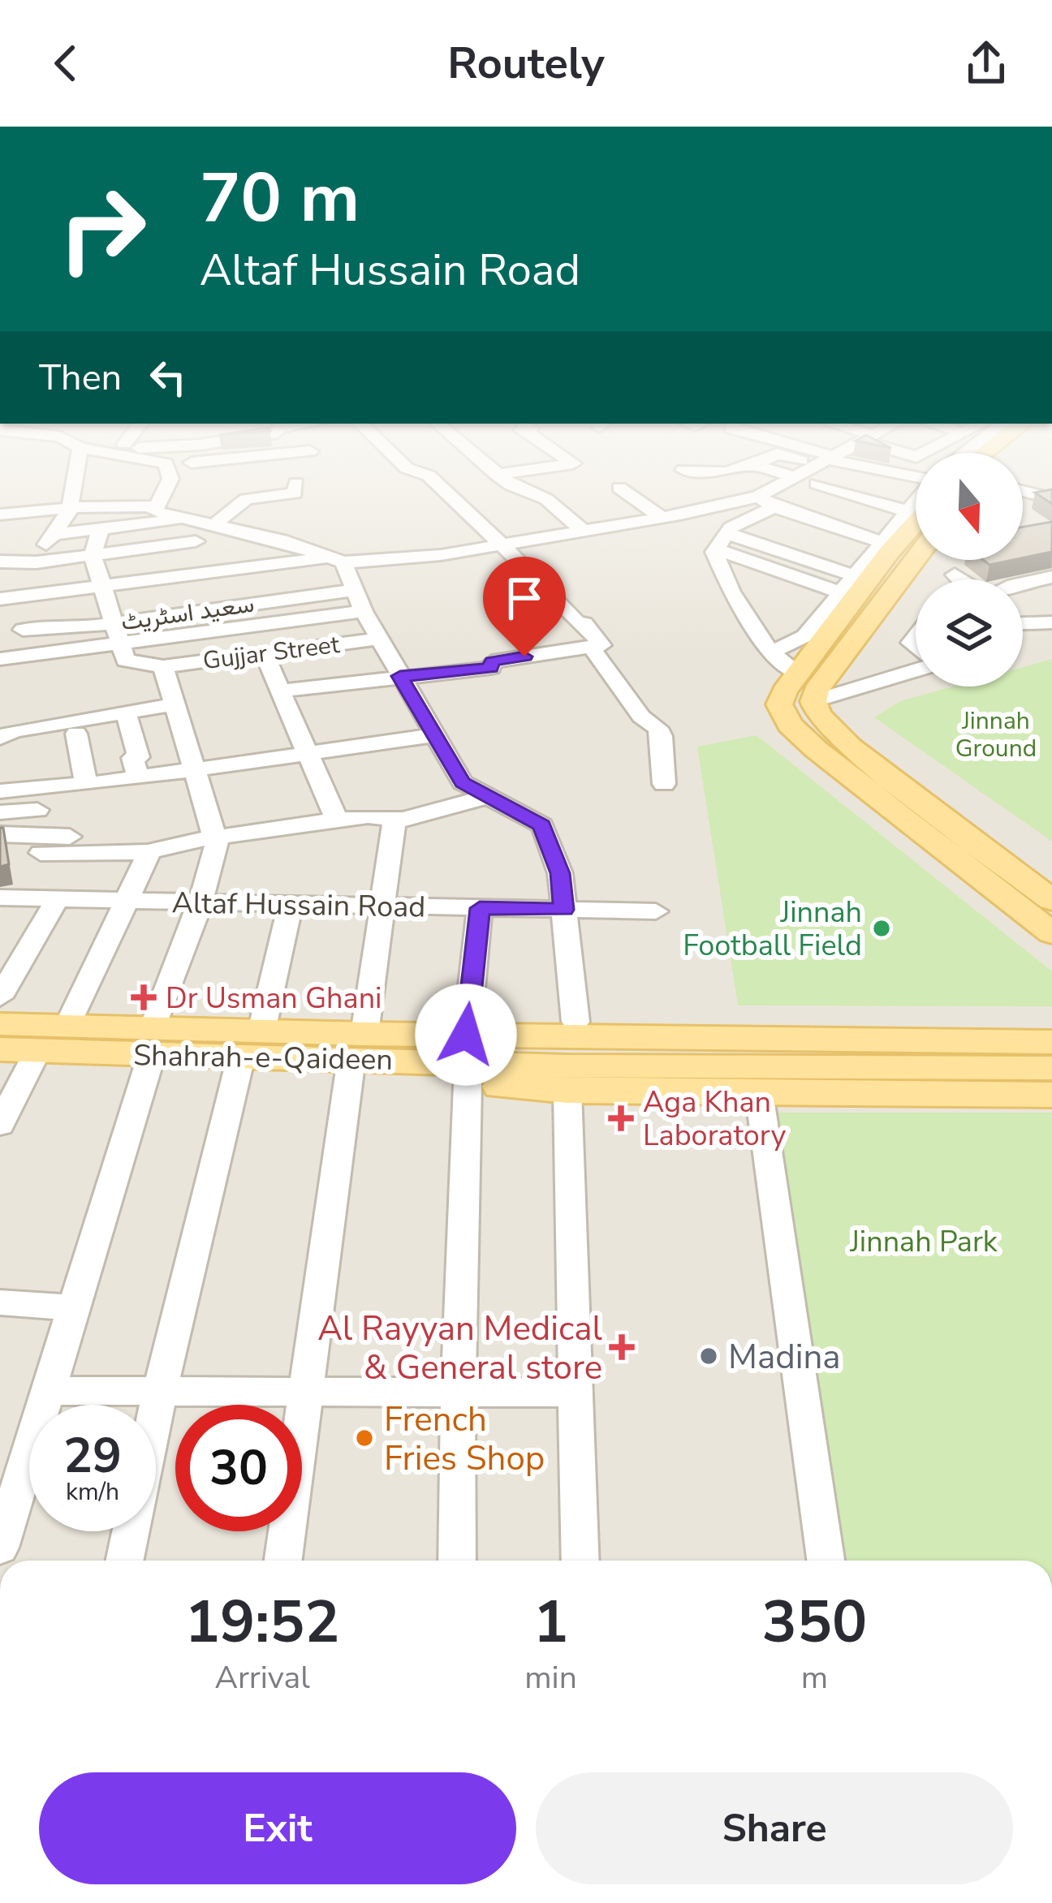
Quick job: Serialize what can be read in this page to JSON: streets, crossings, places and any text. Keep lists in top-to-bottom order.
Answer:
{
  "streets": {
    "main road": ["Shahrah-e-Qaideen"],
    "street": ["سعید اسٹریٹ", "Gujjar Street", "Altaf Hussain Road"]
  },
  "parks": ["Jinnah Ground", "Jinnah Park"],
  "places": {
    "other": ["Jinnah Football Field", "Madina", "French Fries Shop"],
    "health": ["Dr Usman Ghani", "Aga Khan Laboratory", "Al Rayyan Medical & General store"]
  },
  "north": "bottom",
  "page": {
    "header": "Routely",
    "turn": ["70 m", "Altaf Hussain Road"],
    "then": "Then",
    "speed": "29 km/h",
    "limit": "30",
    "eta": [
      "19:52",
      "Arrival",
      "1",
      "min",
      "350",
      "m"
    ],
    "buttons": ["Exit", "Share"]
  }
}
